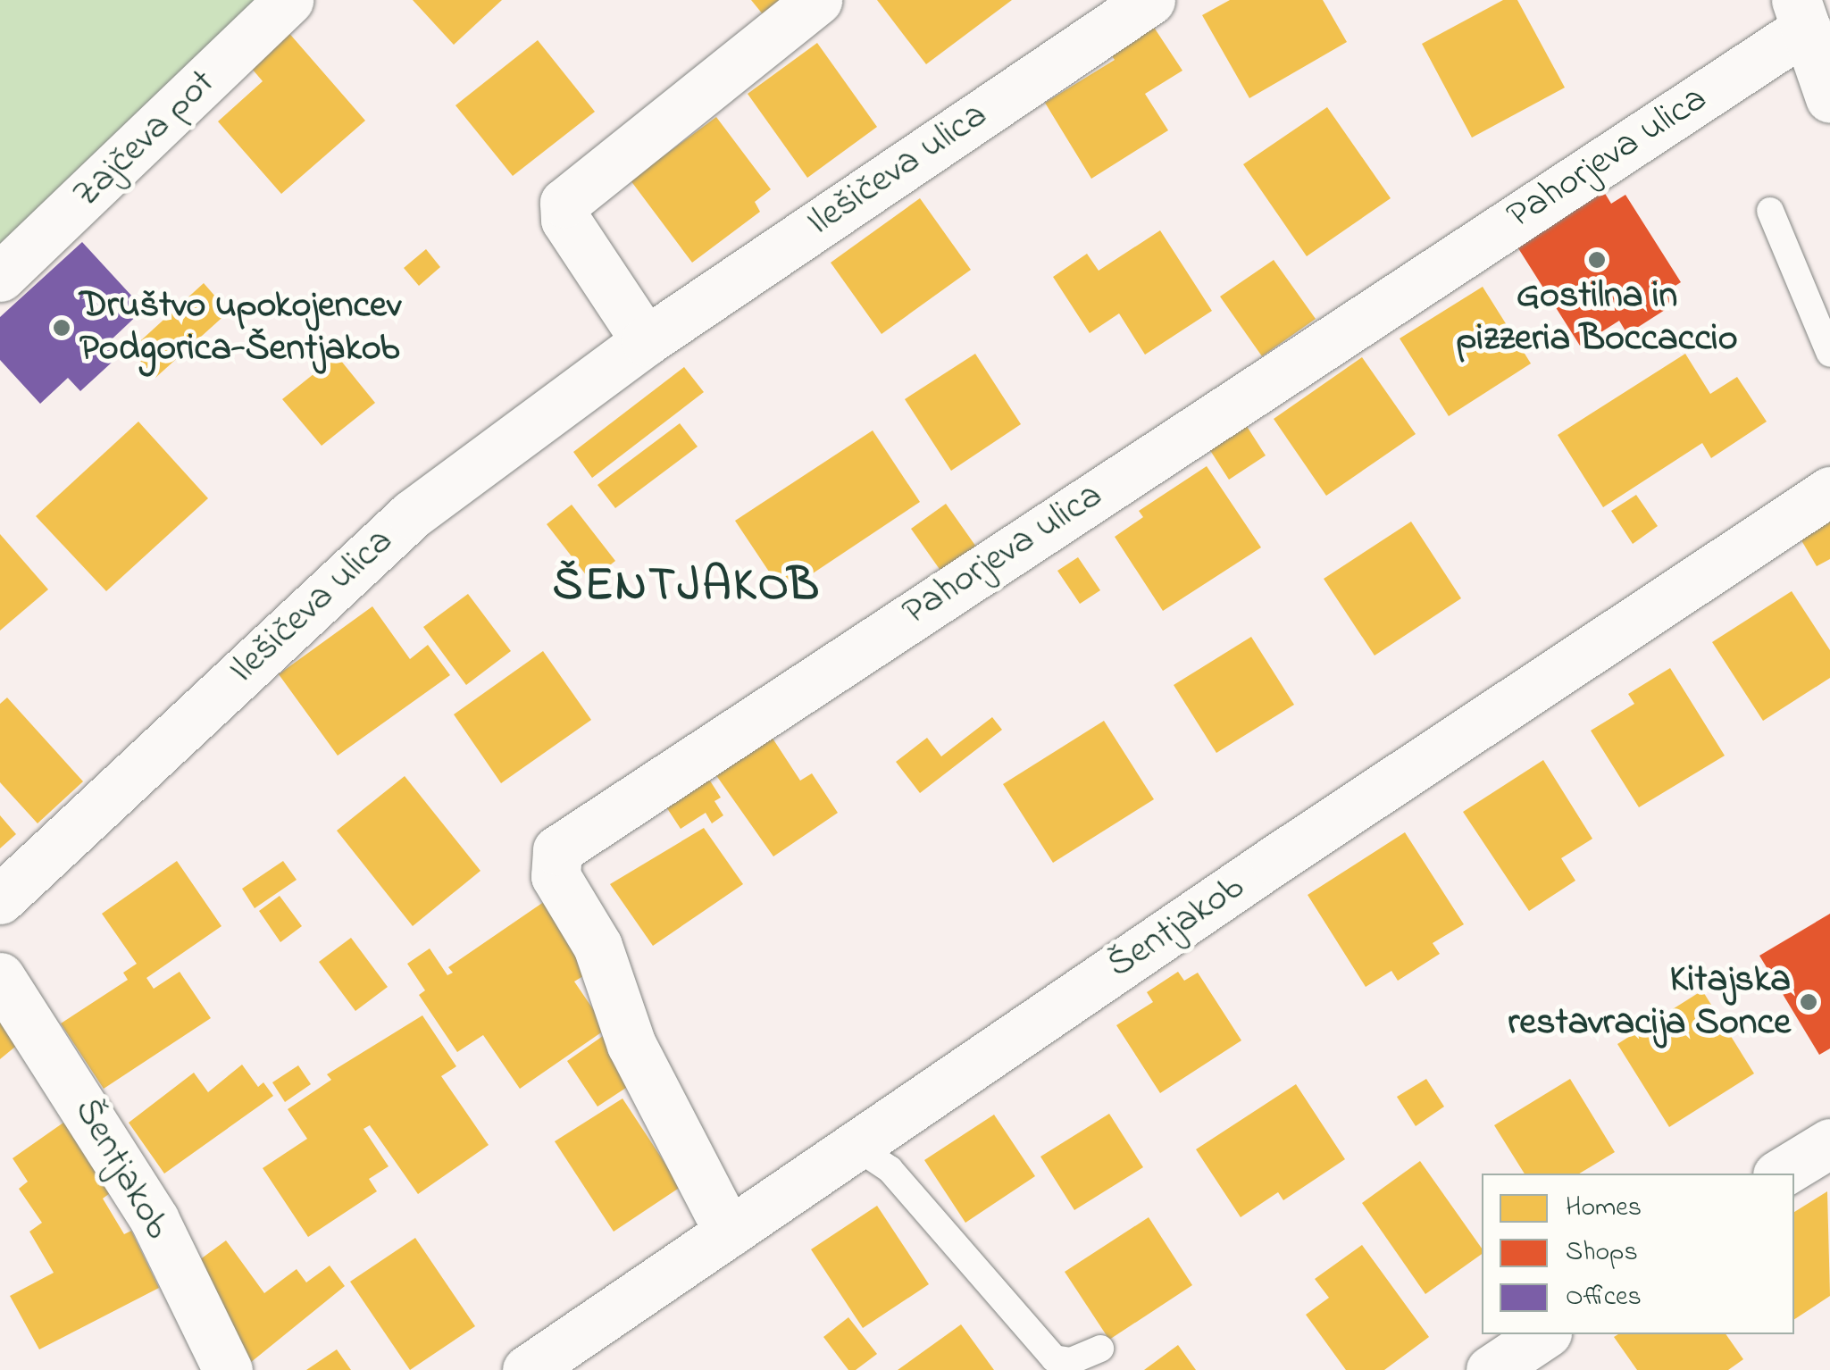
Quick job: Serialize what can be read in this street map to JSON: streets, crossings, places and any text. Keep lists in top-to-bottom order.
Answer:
{
  "streets": {
    "street": [
      "Zajčeva pot",
      "Pahorjeva ulica",
      "Ilešičeva ulica",
      "Šentjakob"
    ]
  },
  "crossings": [
    ["Pahorjeva ulica", "Šentjakob"]
  ],
  "districts": ["ŠENTJAKOB"],
  "places": ["Gostilna in pizzeria Boccaccio", "Društvo upokojencev Podgorica-Šentjakob", "Kitajska restavracija Sonce"],
  "legend": ["Homes", "Shops", "Offices"]
}
